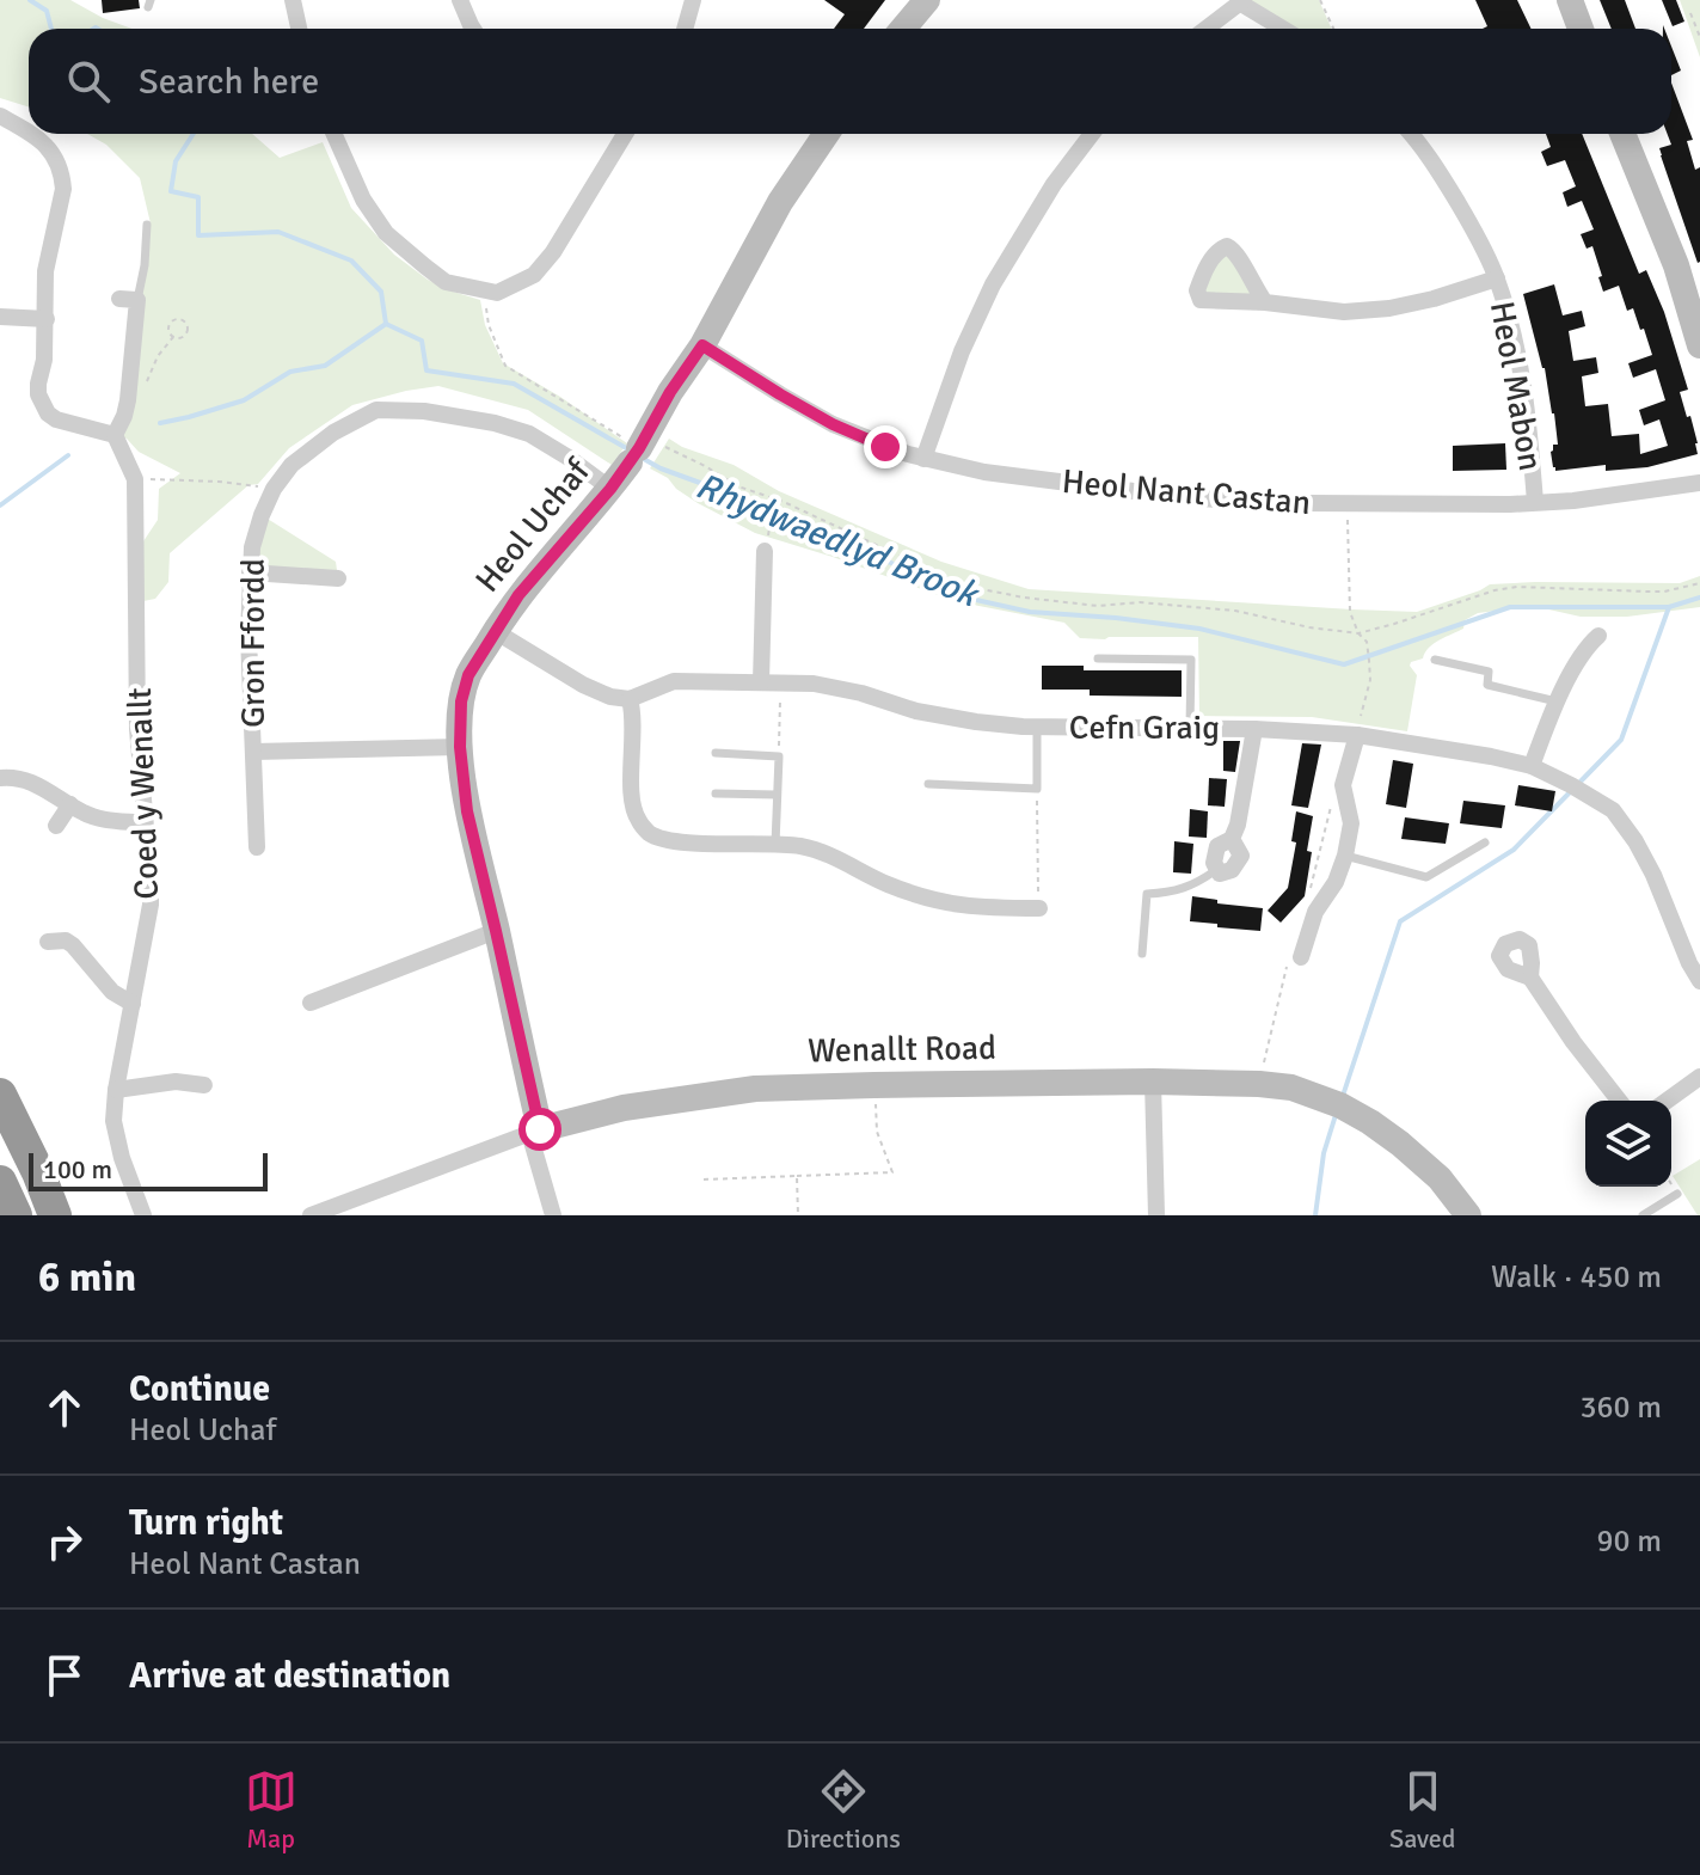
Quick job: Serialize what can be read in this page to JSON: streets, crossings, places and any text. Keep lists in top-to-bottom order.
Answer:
{
  "streets": {
    "street": [
      "Heol Mabon",
      "Heol Nant Castan",
      "Heol Uchaf",
      "Gron Ffordd",
      "Cefn Graig",
      "Coed y Wenallt",
      "Wenallt Road"
    ]
  },
  "crossings": [
    ["Heol Mabon", "Heol Nant Castan"],
    ["Heol Nant Castan", "Heol Uchaf"],
    ["Heol Uchaf", "Gron Ffordd"],
    ["Heol Uchaf", "Wenallt Road"]
  ],
  "water": ["Rhydwaedlyd Brook"],
  "scale_bar": "100 m",
  "page": {
    "search": "Search here",
    "scale": "100 m",
    "heading": ["6 min", "Walk · 450 m"],
    "list": [
      ["Continue", "Heol Uchaf", "360 m"],
      ["Turn right", "Heol Nant Castan", "90 m"],
      "Arrive at destination"
    ],
    "nav": ["Map", "Directions", "Saved"]
  }
}
